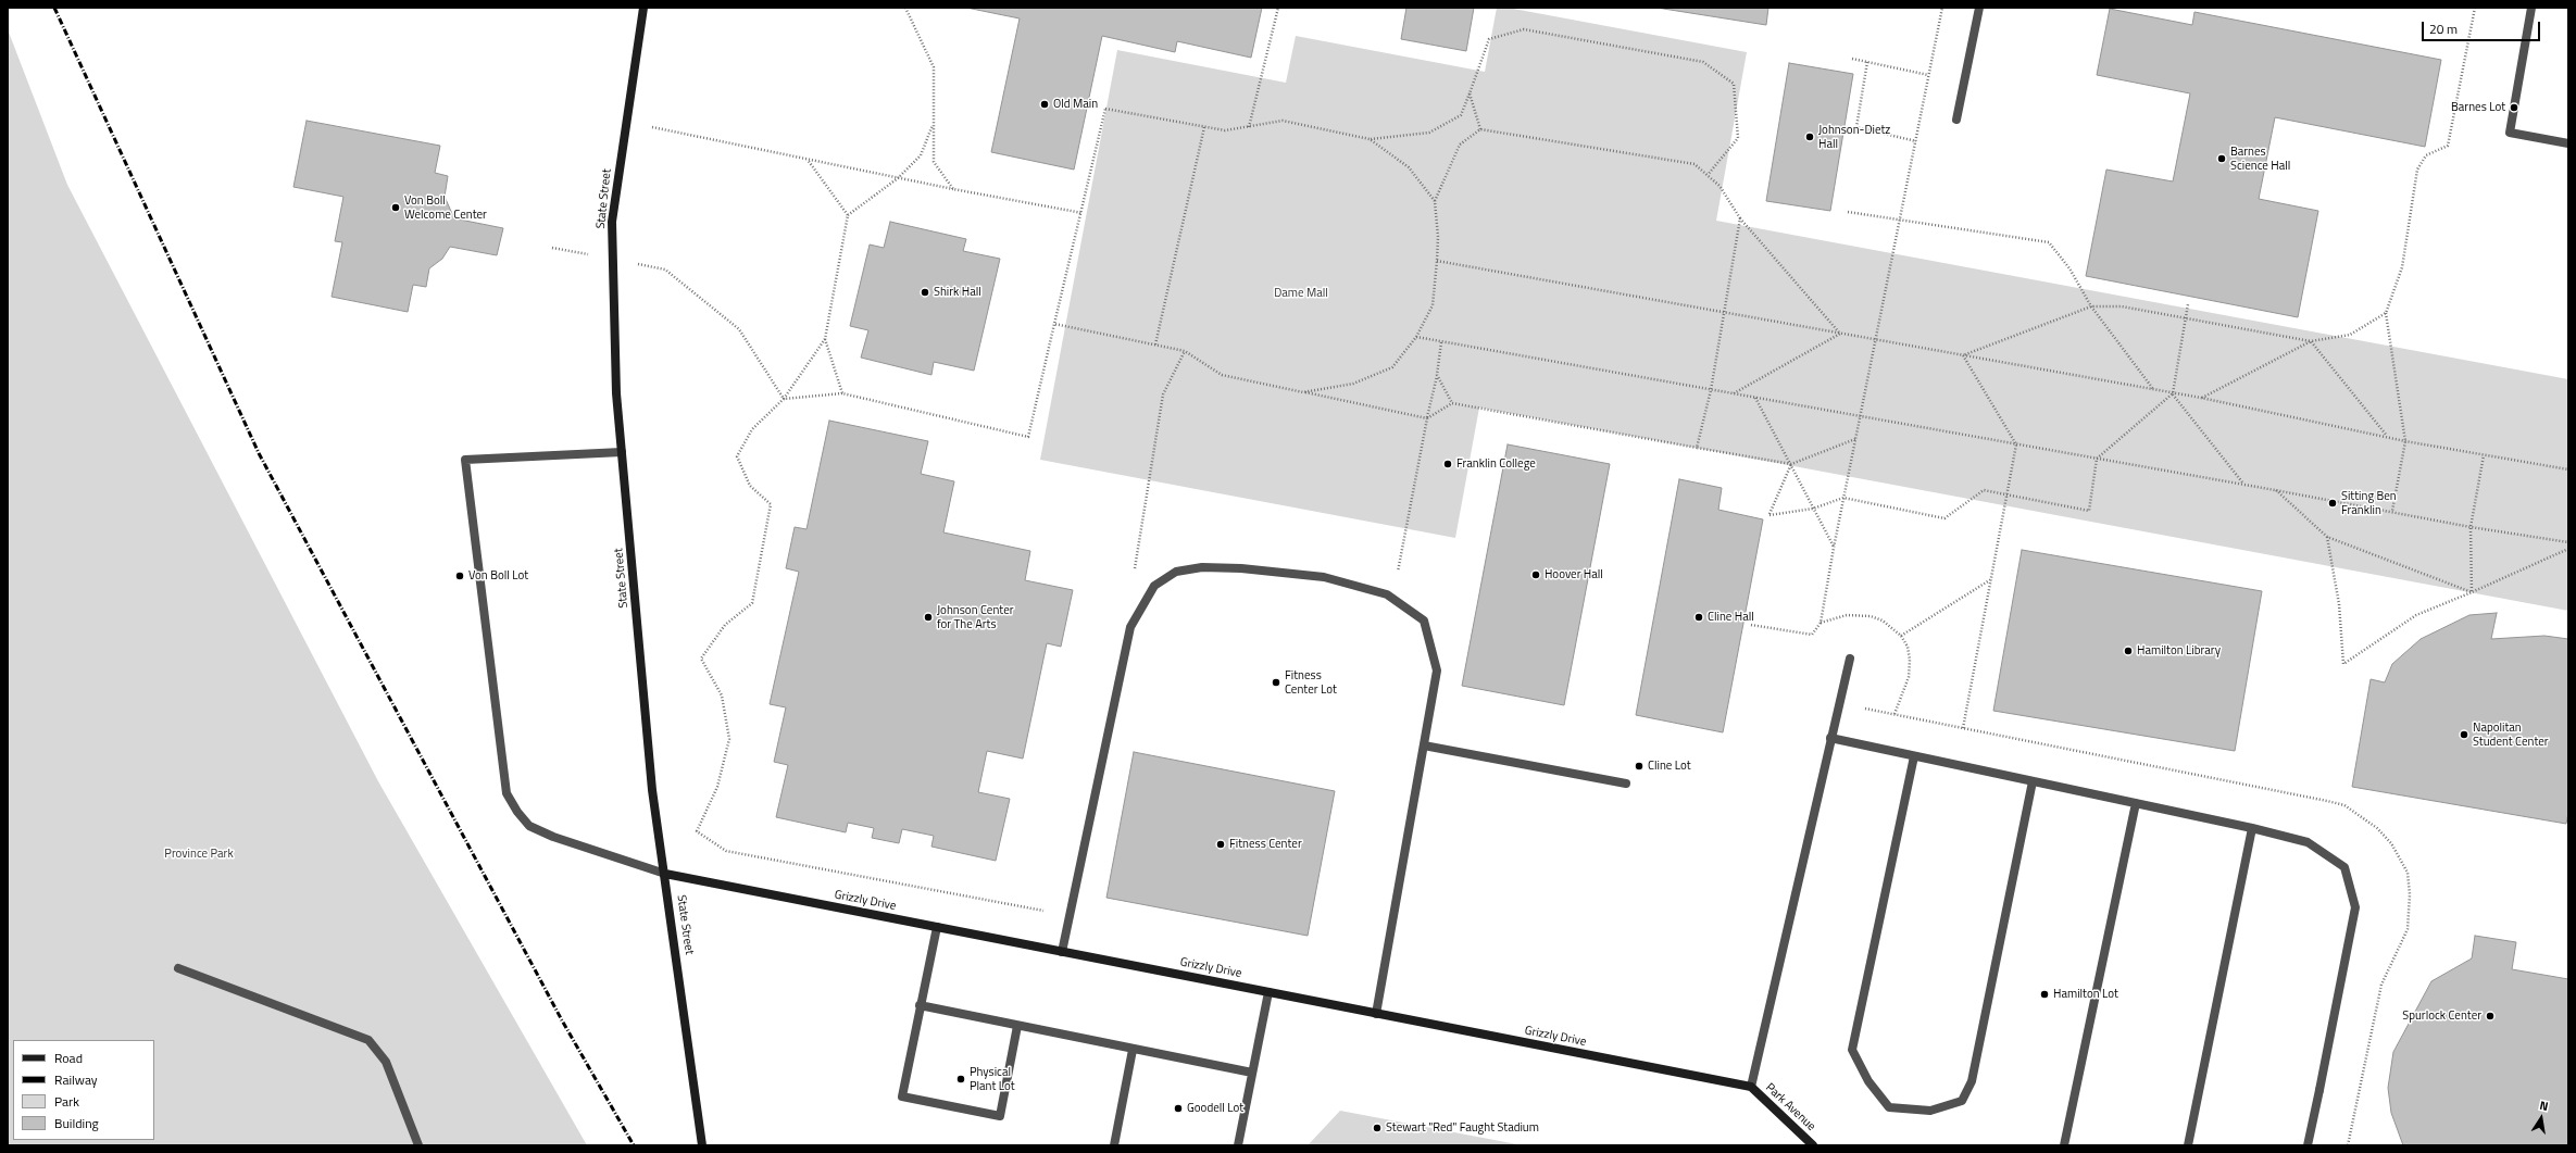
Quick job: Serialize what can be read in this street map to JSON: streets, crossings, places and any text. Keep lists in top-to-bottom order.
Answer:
{
  "streets": {
    "street": ["State Street", "Grizzly Drive", "Park Avenue"]
  },
  "crossings": [
    ["State Street", "Grizzly Drive"],
    ["Grizzly Drive", "Park Avenue"]
  ],
  "parks": ["Dame Mall", "Province Park"],
  "places": [
    "Old Main",
    "Barnes Lot",
    "Johnson-Dietz Hall",
    "Barnes Science Hall",
    "Von Boll Welcome Center",
    "Shirk Hall",
    "Franklin College",
    "Sitting Ben Franklin",
    "Hoover Hall",
    "Von Boll Lot",
    "Johnson Center for The Arts",
    "Cline Hall",
    "Hamilton Library",
    "Fitness Center Lot",
    "Napolitan Student Center",
    "Cline Lot",
    "Fitness Center",
    "Hamilton Lot",
    "Spurlock Center",
    "Physical Plant Lot",
    "Goodell Lot",
    "Stewart \"Red\" Faught Stadium"
  ],
  "legend": [
    "Road",
    "Railway",
    "Park",
    "Building"
  ],
  "scale_bar": "20 m",
  "north": "top"
}
